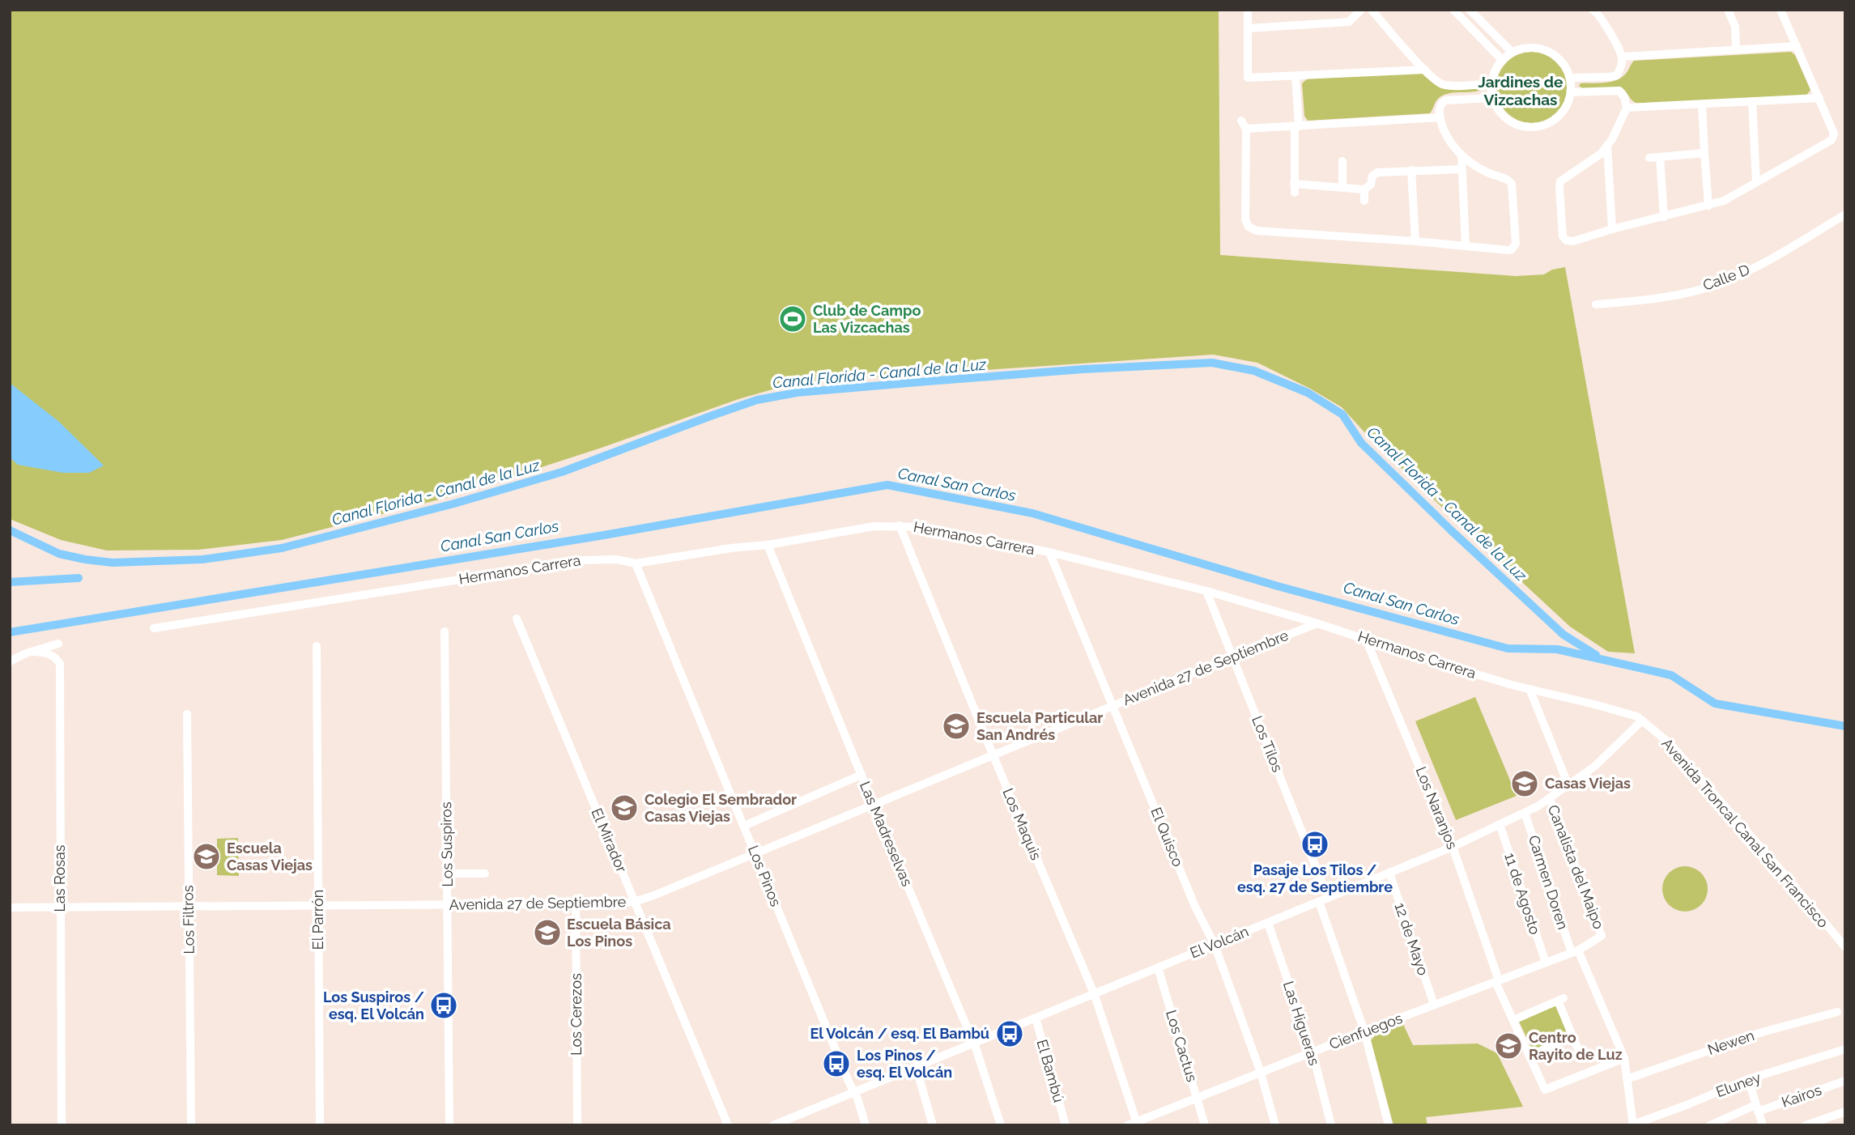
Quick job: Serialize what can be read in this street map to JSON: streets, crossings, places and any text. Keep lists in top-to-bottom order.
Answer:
{
  "streets": {
    "street": [
      "Calle D",
      "Hermanos Carrera",
      "Avenida 27 de Septiembre",
      "Los Tilos",
      "Los Naranjos",
      "Los Maquis",
      "Avenida Troncal Canal San Francisco",
      "Las Madreselvas",
      "El Quisco",
      "El Mirador",
      "Los Suspiros",
      "Canalista del Maipo",
      "Los Pinos",
      "Las Rosas",
      "Carmen Doren",
      "11 de Agosto",
      "Los Filtros",
      "El Parrón",
      "12 de Mayo",
      "El Volcán",
      "Los Cerezos",
      "Las Higueras",
      "Cienfuegos",
      "Newen",
      "Los Cactus",
      "El Bambú",
      "Eluney",
      "Kairos"
    ]
  },
  "crossings": [
    ["Hermanos Carrera", "Avenida 27 de Septiembre"],
    ["Hermanos Carrera", "Los Tilos"],
    ["Hermanos Carrera", "Los Naranjos"],
    ["Hermanos Carrera", "Los Maquis"],
    ["Hermanos Carrera", "Avenida Troncal Canal San Francisco"],
    ["Hermanos Carrera", "Las Madreselvas"],
    ["Hermanos Carrera", "El Quisco"],
    ["Hermanos Carrera", "Los Pinos"],
    ["Hermanos Carrera", "El Volcán"],
    ["Avenida 27 de Septiembre", "Los Tilos"],
    ["Avenida 27 de Septiembre", "Los Maquis"],
    ["Avenida 27 de Septiembre", "Las Madreselvas"],
    ["Avenida 27 de Septiembre", "El Quisco"],
    ["Avenida 27 de Septiembre", "El Mirador"],
    ["Avenida 27 de Septiembre", "Los Suspiros"],
    ["Avenida 27 de Septiembre", "Los Pinos"],
    ["Avenida 27 de Septiembre", "Las Rosas"],
    ["Avenida 27 de Septiembre", "Los Filtros"],
    ["Avenida 27 de Septiembre", "El Parrón"],
    ["Avenida 27 de Septiembre", "Los Cerezos"],
    ["Los Tilos", "El Volcán"],
    ["Los Naranjos", "Carmen Doren"],
    ["Los Naranjos", "El Volcán"],
    ["Los Naranjos", "Cienfuegos"],
    ["Los Maquis", "El Volcán"],
    ["Los Maquis", "Cienfuegos"],
    ["Avenida Troncal Canal San Francisco", "El Volcán"],
    ["Las Madreselvas", "El Volcán"],
    ["El Quisco", "El Volcán"],
    ["El Quisco", "Cienfuegos"],
    ["Canalista del Maipo", "El Volcán"],
    ["Canalista del Maipo", "Cienfuegos"],
    ["Los Pinos", "El Volcán"],
    ["Carmen Doren", "El Volcán"],
    ["Carmen Doren", "Cienfuegos"],
    ["Carmen Doren", "Newen"],
    ["Carmen Doren", "Eluney"],
    ["11 de Agosto", "El Volcán"],
    ["11 de Agosto", "Cienfuegos"],
    ["12 de Mayo", "El Volcán"],
    ["12 de Mayo", "Cienfuegos"],
    ["El Volcán", "Las Higueras"],
    ["El Volcán", "Los Cactus"],
    ["El Volcán", "El Bambú"],
    ["Las Higueras", "Cienfuegos"],
    ["Cienfuegos", "Los Cactus"]
  ],
  "districts": ["Jardines de Vizcachas"],
  "water": ["Canal Florida - Canal de la Luz", "Canal San Carlos"],
  "places": {
    "sports": ["Club de Campo Las Vizcachas"],
    "school or university": [
      "Escuela Particular San Andrés",
      "Casas Viejas",
      "Colegio El Sembrador Casas Viejas",
      "Escuela Casas Viejas",
      "Escuela Básica Los Pinos",
      "Centro Rayito de Luz"
    ],
    "bus stop": [
      "Pasaje Los Tilos / esq. 27 de Septiembre",
      "Los Suspiros / esq. El Volcán",
      "El Volcán / esq. El Bambú",
      "Los Pinos / esq. El Volcán"
    ]
  }
}
